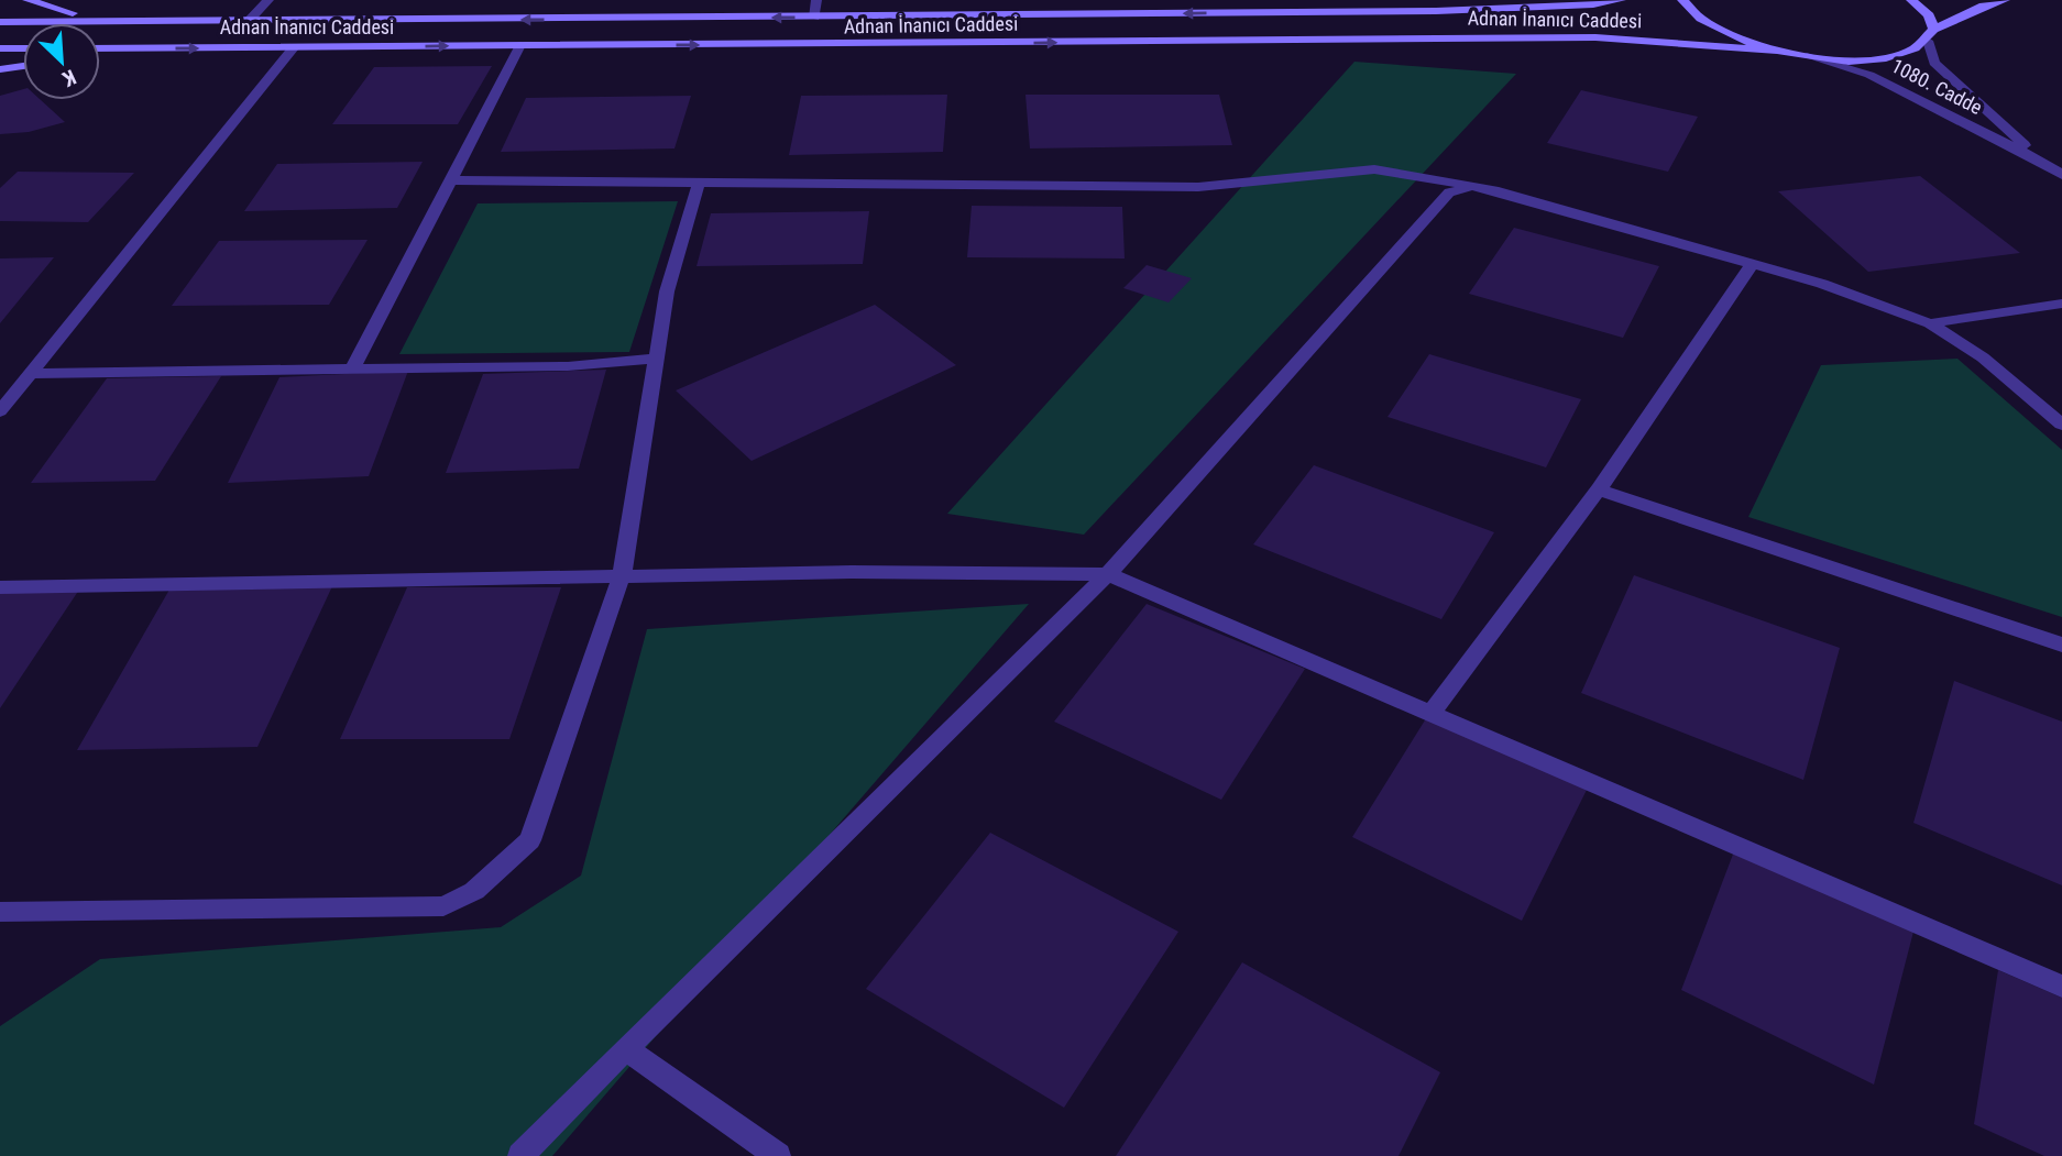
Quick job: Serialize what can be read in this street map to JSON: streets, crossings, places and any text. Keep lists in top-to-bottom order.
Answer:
{
  "streets": {
    "main road": ["Adnan İnanıcı Caddesi"],
    "street": ["1080. Cadde"]
  },
  "north": "bottom right"
}
